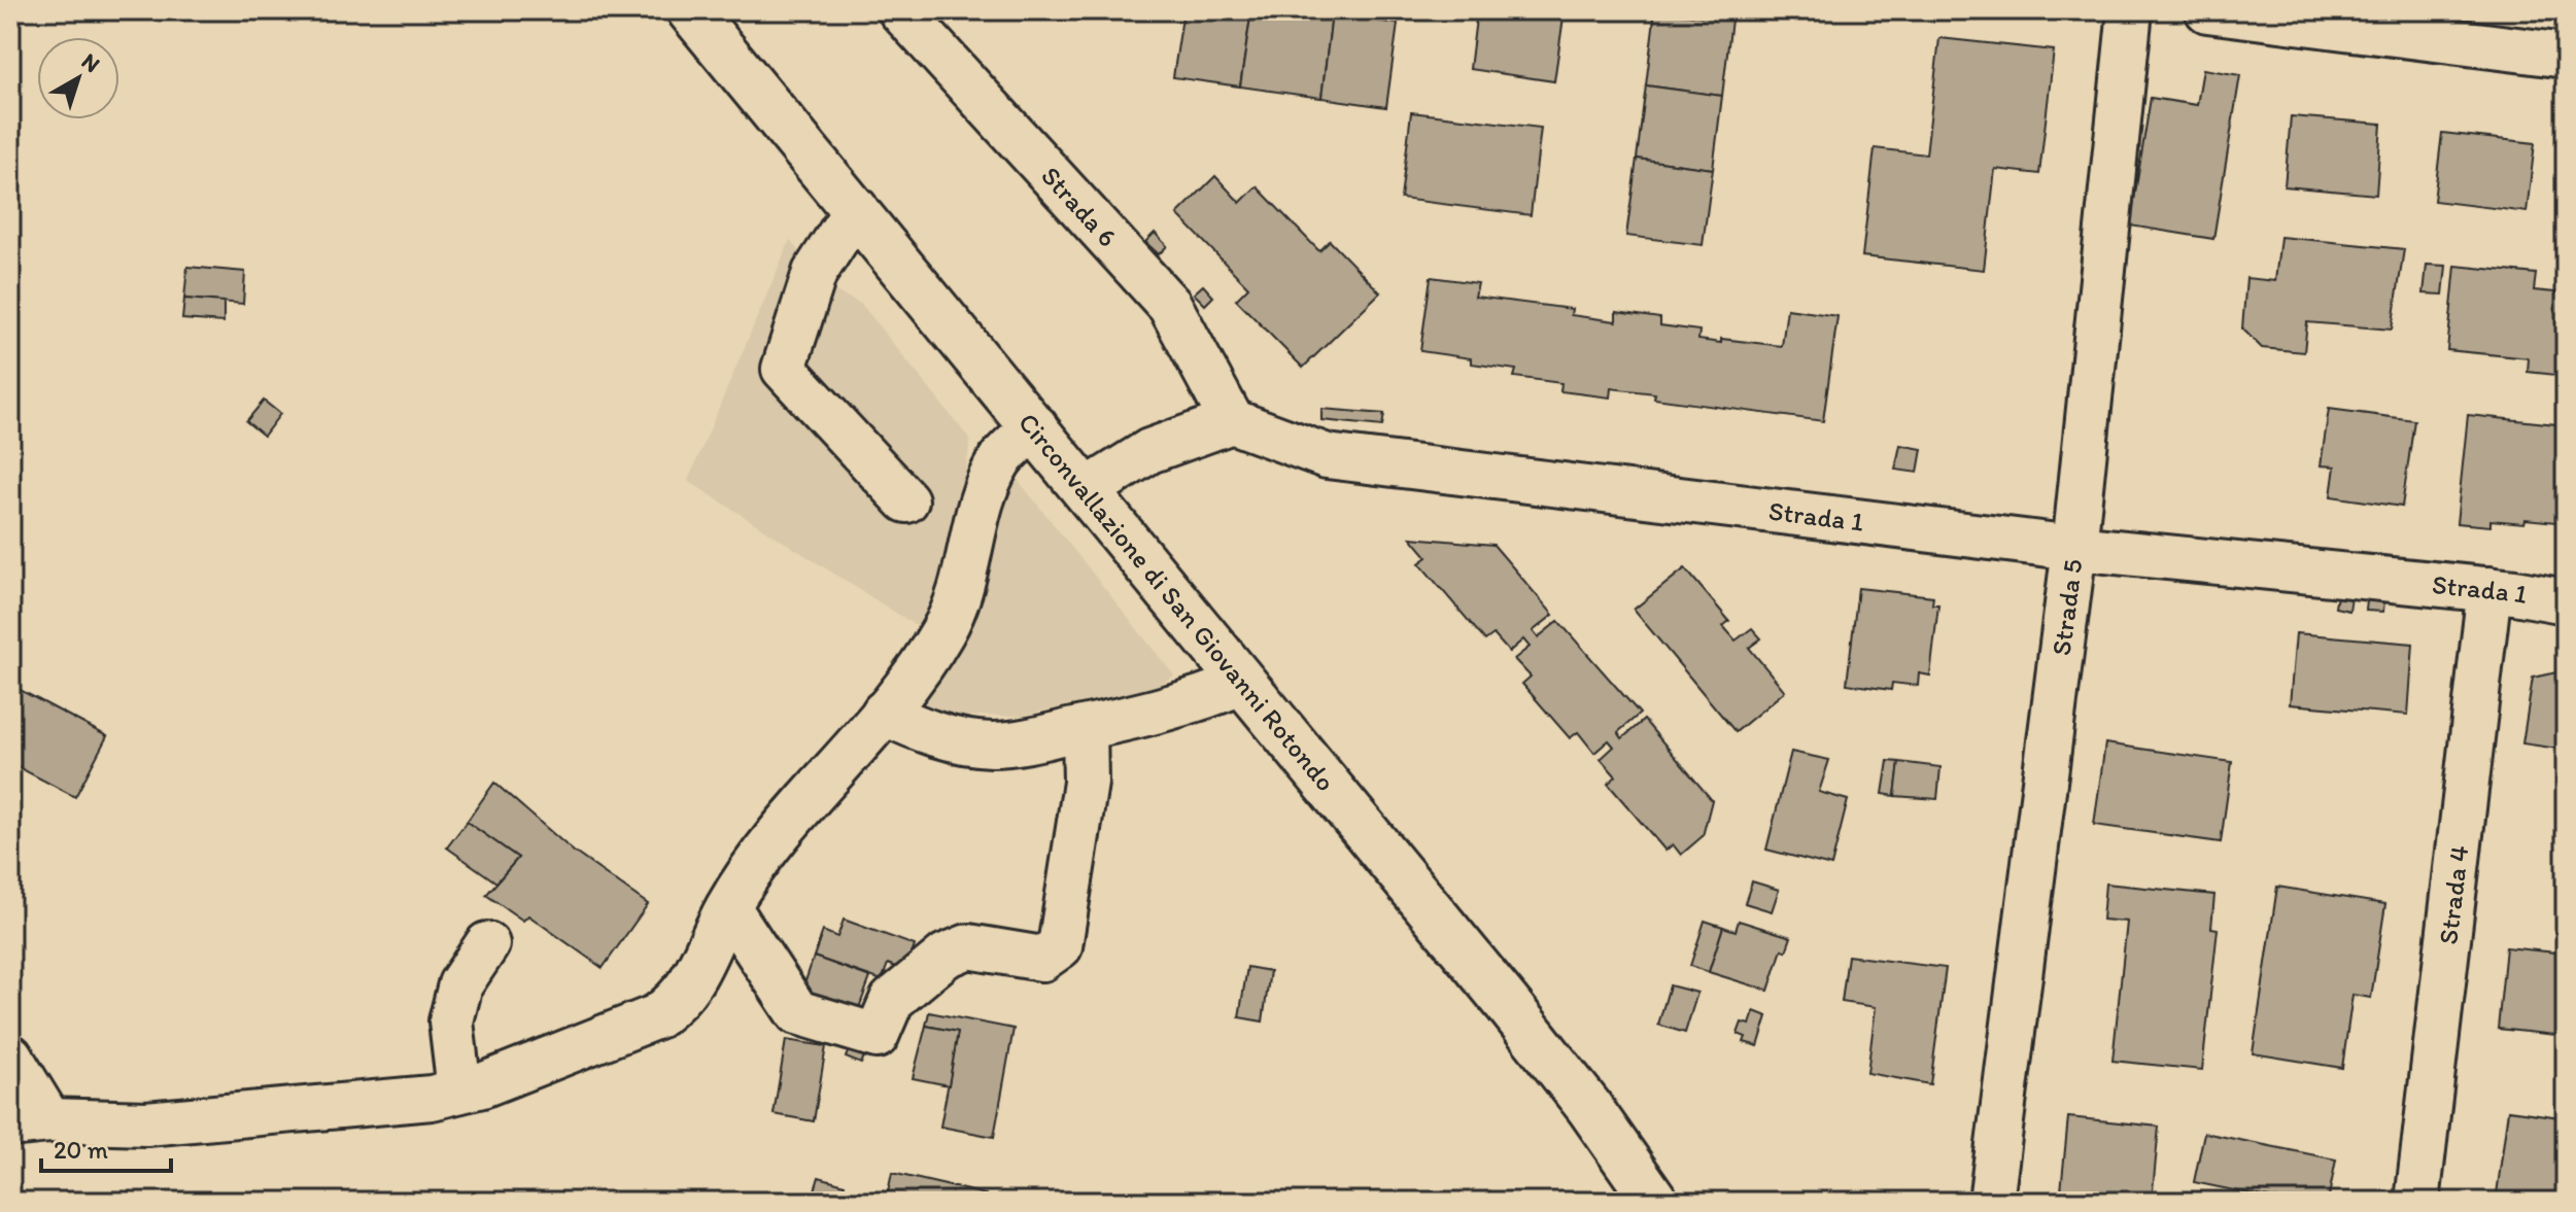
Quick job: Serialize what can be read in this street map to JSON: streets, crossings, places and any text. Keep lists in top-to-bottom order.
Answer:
{
  "streets": {
    "main road": ["Circonvallazione di San Giovanni Rotondo"],
    "street": [
      "Strada 6",
      "Strada 1",
      "Strada 5",
      "Strada 4"
    ]
  },
  "crossings": [
    ["Strada 6", "Strada 1"],
    ["Strada 1", "Strada 5"],
    ["Strada 1", "Strada 4"]
  ],
  "scale_bar": "20 m",
  "north": "top right"
}
